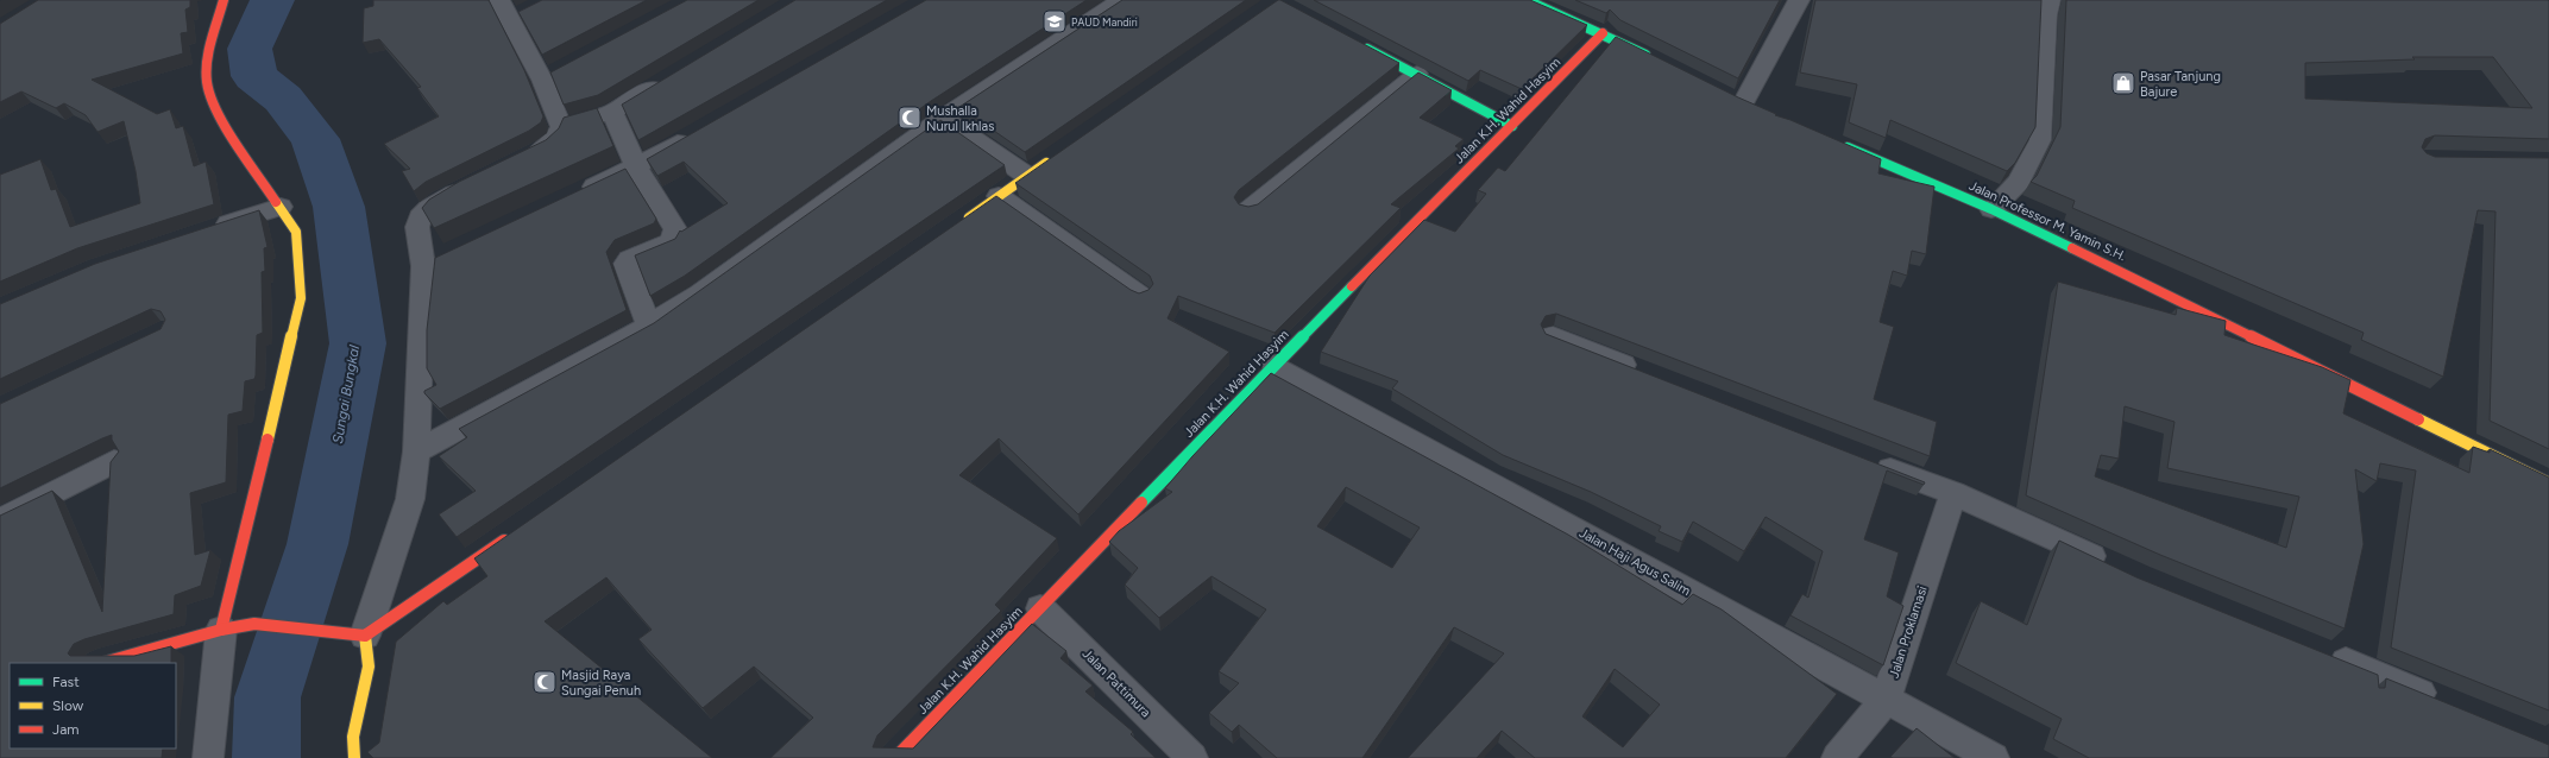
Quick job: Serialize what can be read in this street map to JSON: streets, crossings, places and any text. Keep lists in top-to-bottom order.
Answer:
{
  "streets": {
    "street": [
      "Jalan K.H. Wahid Hasyim",
      "Jalan Professor M. Yamin S.H.",
      "Jalan Haji Agus Salim",
      "Jalan Proklamasi",
      "Jalan Pattimura"
    ]
  },
  "crossings": [
    ["Jalan K.H. Wahid Hasyim", "Jalan Haji Agus Salim"],
    ["Jalan K.H. Wahid Hasyim", "Jalan Pattimura"],
    ["Jalan Haji Agus Salim", "Jalan Proklamasi"]
  ],
  "water": ["Sungai Bungkal"],
  "places": {
    "school or university": ["PAUD Mandiri"],
    "shop": ["Pasar Tanjung Bajure"],
    "mosque": ["Mushalla Nurul Ikhlas", "Masjid Raya Sungai Penuh"]
  },
  "legend": ["Fast", "Slow", "Jam"]
}
